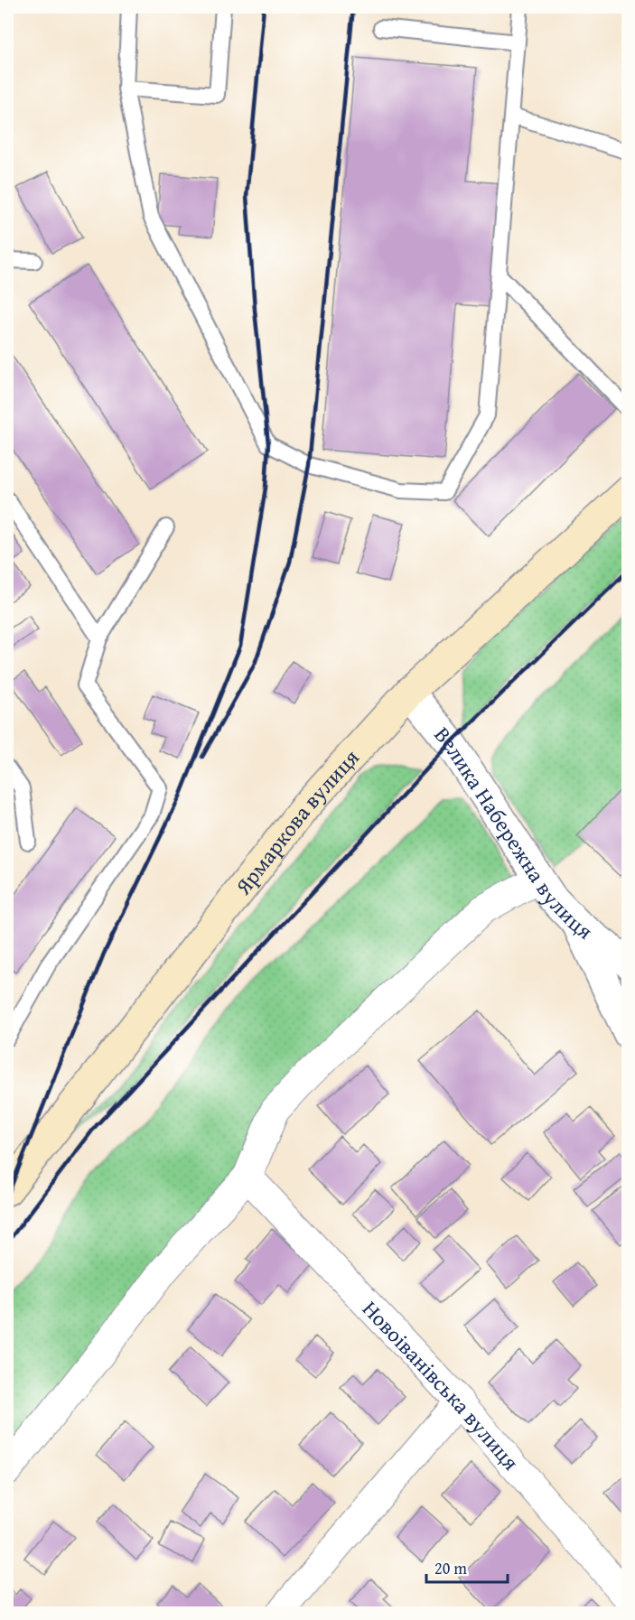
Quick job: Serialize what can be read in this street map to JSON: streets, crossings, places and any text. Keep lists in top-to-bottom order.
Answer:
{
  "streets": {
    "main road": ["Ярмаркова вулиця"],
    "street": ["Велика Набережна вулиця", "Новоіванівська вулиця"]
  },
  "crossings": [
    ["Ярмаркова вулиця", "Велика Набережна вулиця"]
  ],
  "scale_bar": "20 m"
}
